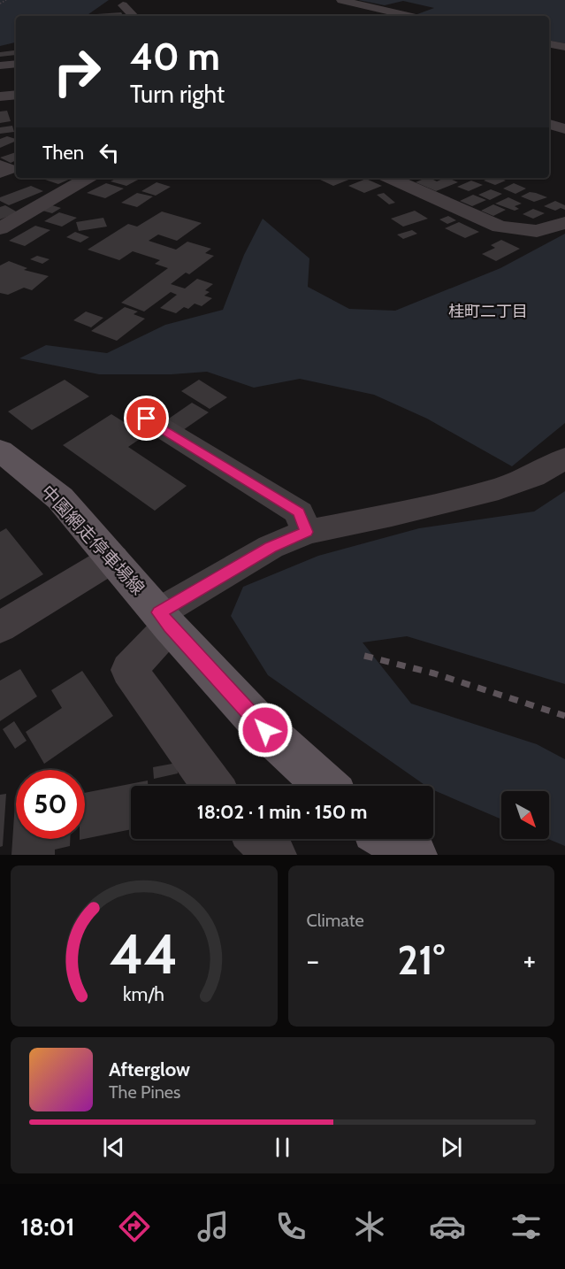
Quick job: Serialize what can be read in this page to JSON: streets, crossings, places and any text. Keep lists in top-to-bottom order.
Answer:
{
  "streets": {
    "main road": ["中園網走停車場線"]
  },
  "districts": ["桂町二丁目"],
  "north": "bottom right",
  "page": {
    "turn": ["40 m", "Turn right"],
    "then": "Then",
    "limit": "50",
    "trip": "18:02 · 1 min · 150 m",
    "tile": "Climate",
    "heat": ["−", "21°", "+"],
    "song": ["Afterglow", "The Pines"],
    "tabs": "18:01",
    "gauge": ["44", "km/h"]
  }
}
